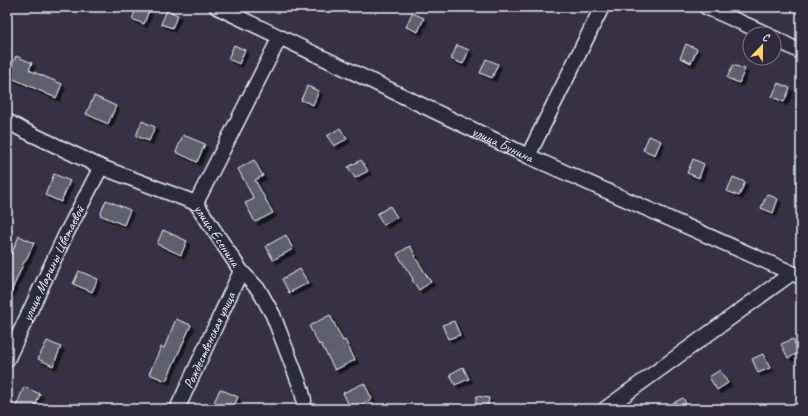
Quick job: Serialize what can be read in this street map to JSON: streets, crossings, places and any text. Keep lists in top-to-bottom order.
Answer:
{
  "streets": {
    "street": [
      "улица Бунина",
      "улица Есенина",
      "улица Марины Цветаевой",
      "Рождественская улица"
    ]
  },
  "crossings": [
    ["улица Есенина", "улица Марины Цветаевой"],
    ["улица Есенина", "Рождественская улица"]
  ],
  "north": "top"
}
